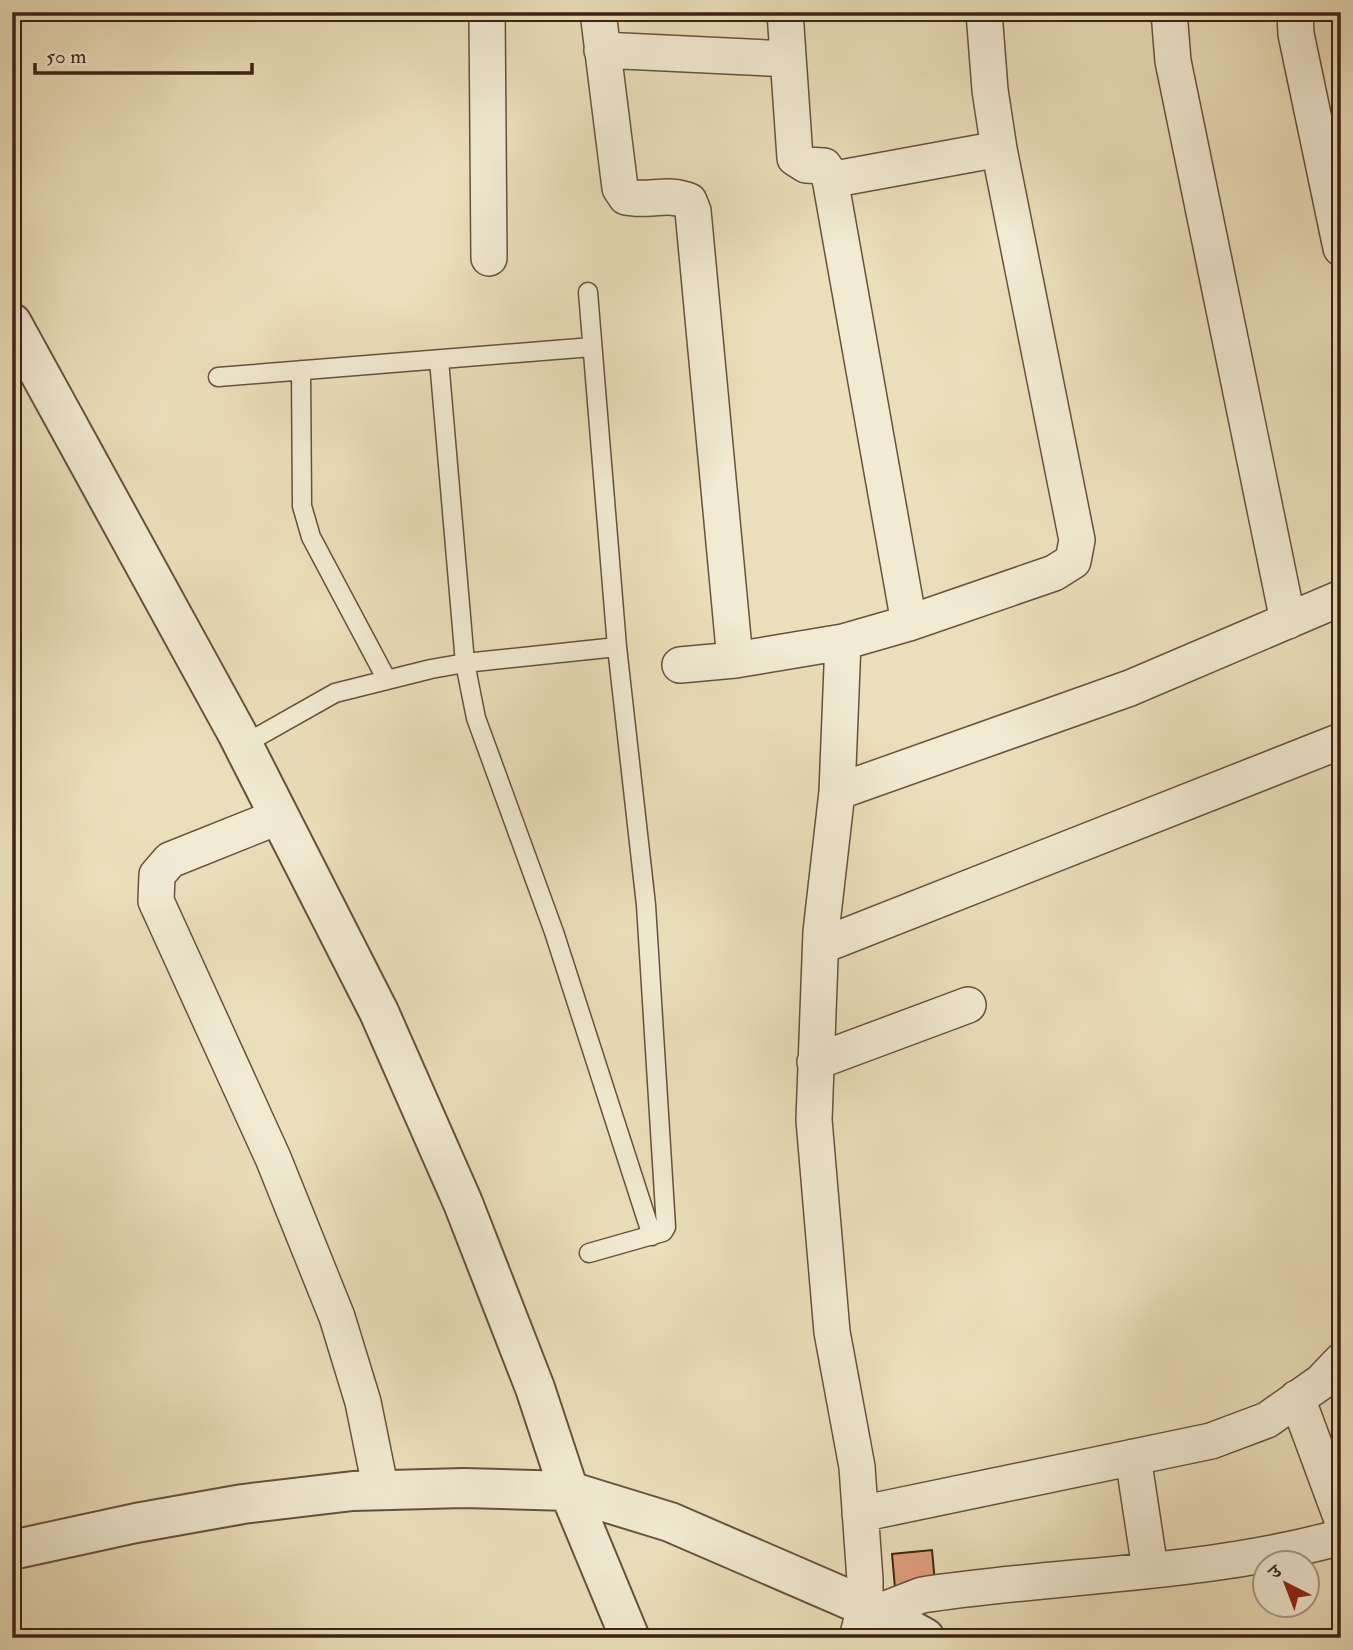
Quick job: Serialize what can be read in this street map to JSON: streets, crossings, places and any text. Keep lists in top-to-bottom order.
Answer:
{
  "scale_bar": "50 m",
  "north": "top left"
}
